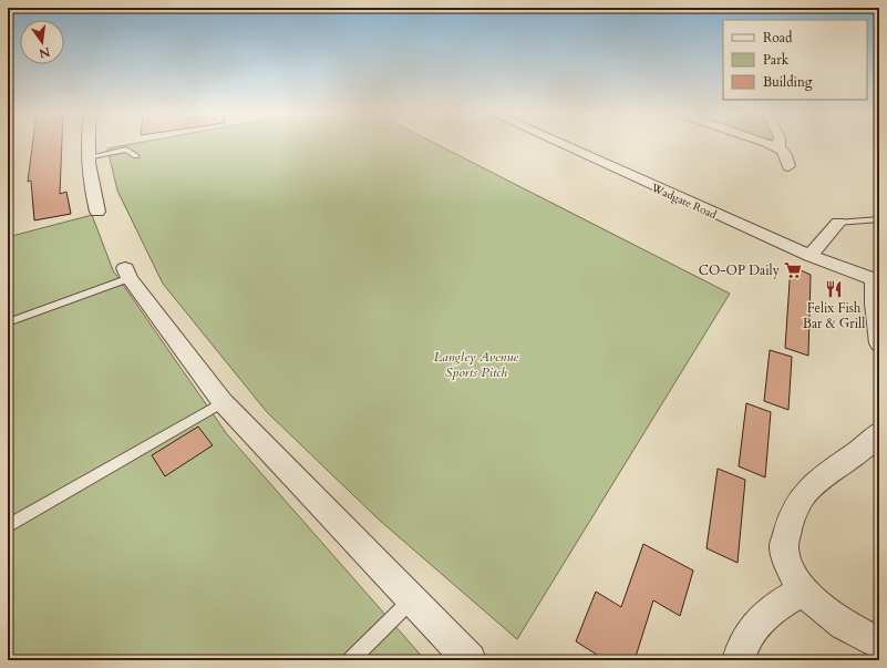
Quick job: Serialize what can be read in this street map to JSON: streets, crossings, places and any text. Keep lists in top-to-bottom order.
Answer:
{
  "streets": {
    "street": ["Wadgate Road"]
  },
  "parks": ["Langley Avenue Sports Pitch"],
  "places": {
    "supermarket": ["CO-OP Daily"],
    "restaurant": ["Felix Fish Bar & Grill"]
  },
  "legend": ["Road", "Park", "Building"],
  "north": "bottom"
}
